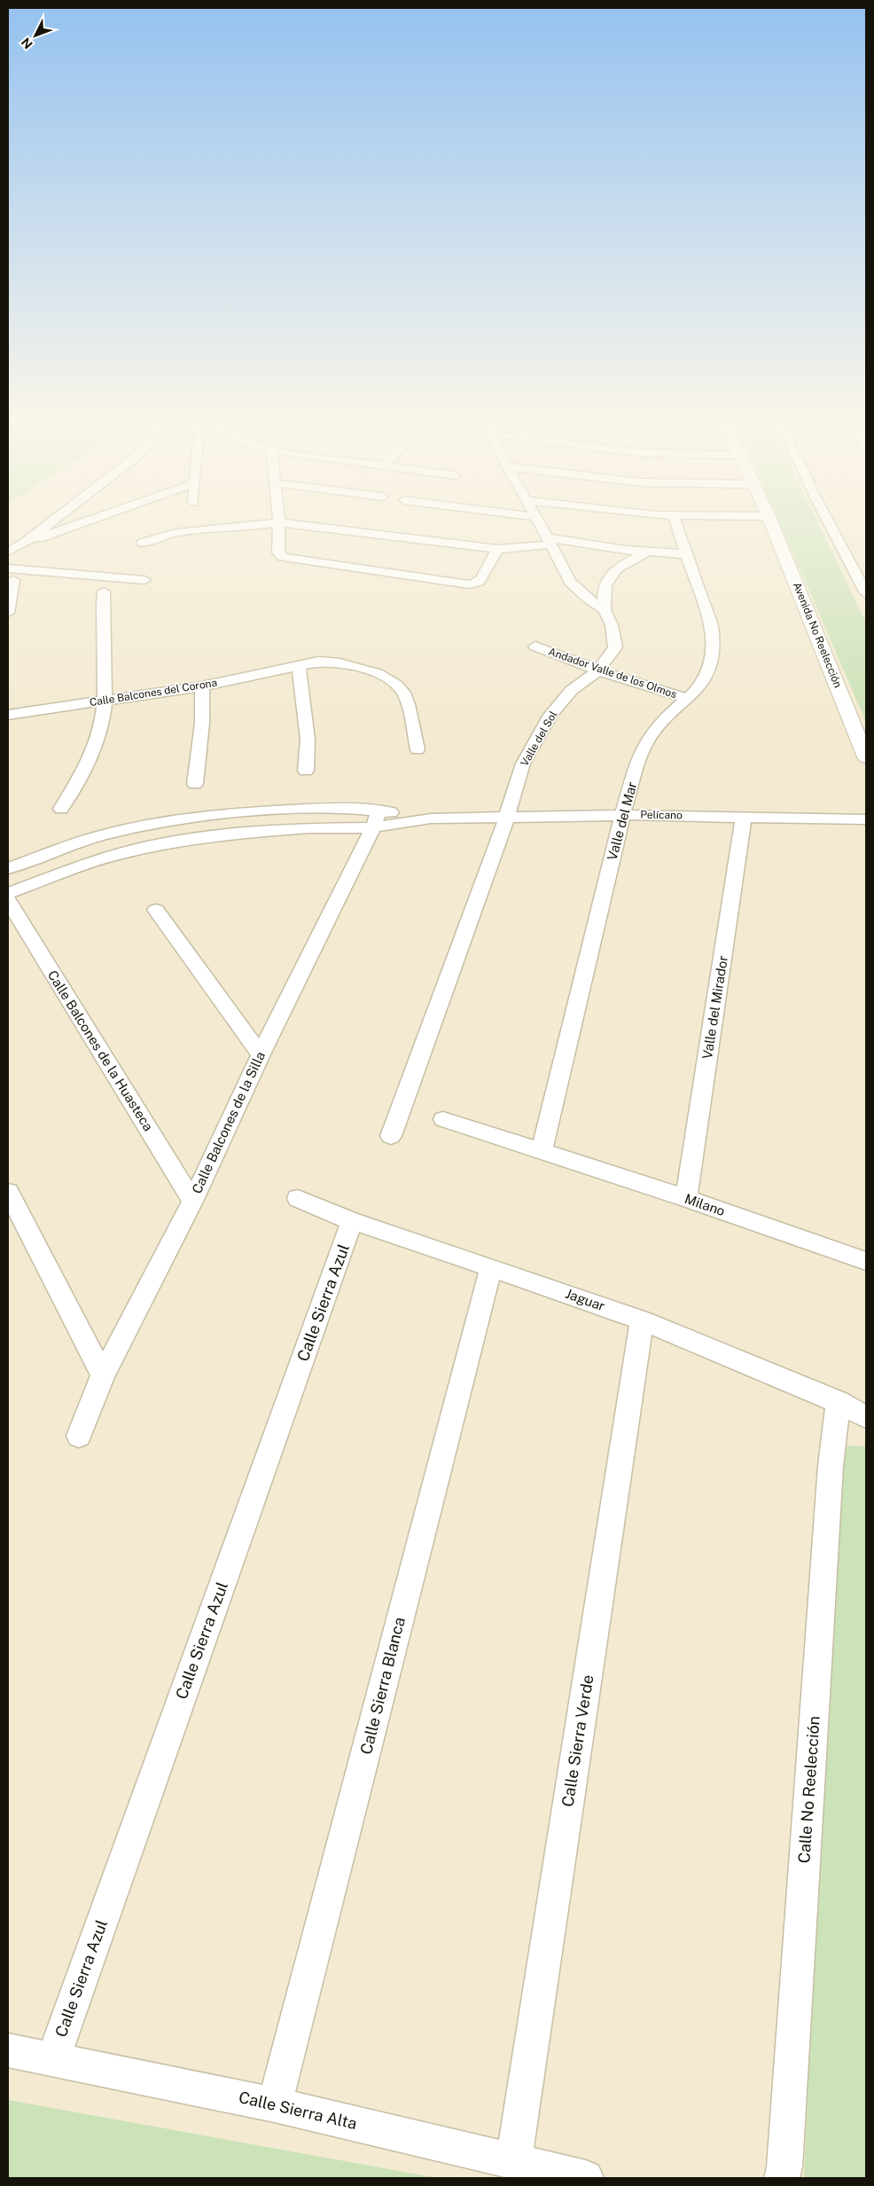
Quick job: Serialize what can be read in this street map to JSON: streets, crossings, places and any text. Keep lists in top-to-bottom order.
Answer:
{
  "streets": {
    "street": [
      "Avenida No Reelección",
      "Andador Valle de los Olmos",
      "Calle Balcones del Corona",
      "Valle del Sol",
      "Pelícano",
      "Valle del Mar",
      "Valle del Mirador",
      "Calle Balcones de la Huasteca",
      "Calle Balcones de la Silla",
      "Milano",
      "Jaguar",
      "Calle Sierra Azul",
      "Calle Sierra Blanca",
      "Calle Sierra Verde",
      "Calle No Reelección",
      "Calle Sierra Alta"
    ]
  },
  "crossings": [
    ["Andador Valle de los Olmos", "Valle del Sol"],
    ["Andador Valle de los Olmos", "Valle del Mar"],
    ["Valle del Sol", "Pelícano"],
    ["Pelícano", "Valle del Mar"],
    ["Pelícano", "Valle del Mirador"],
    ["Pelícano", "Calle Balcones de la Silla"],
    ["Valle del Mar", "Milano"],
    ["Valle del Mirador", "Milano"],
    ["Calle Balcones de la Huasteca", "Calle Balcones de la Silla"],
    ["Jaguar", "Calle Sierra Azul"],
    ["Jaguar", "Calle Sierra Blanca"],
    ["Jaguar", "Calle Sierra Verde"],
    ["Jaguar", "Calle No Reelección"],
    ["Calle Sierra Azul", "Calle Sierra Alta"],
    ["Calle Sierra Blanca", "Calle Sierra Alta"],
    ["Calle Sierra Verde", "Calle Sierra Alta"]
  ],
  "north": "bottom left"
}
